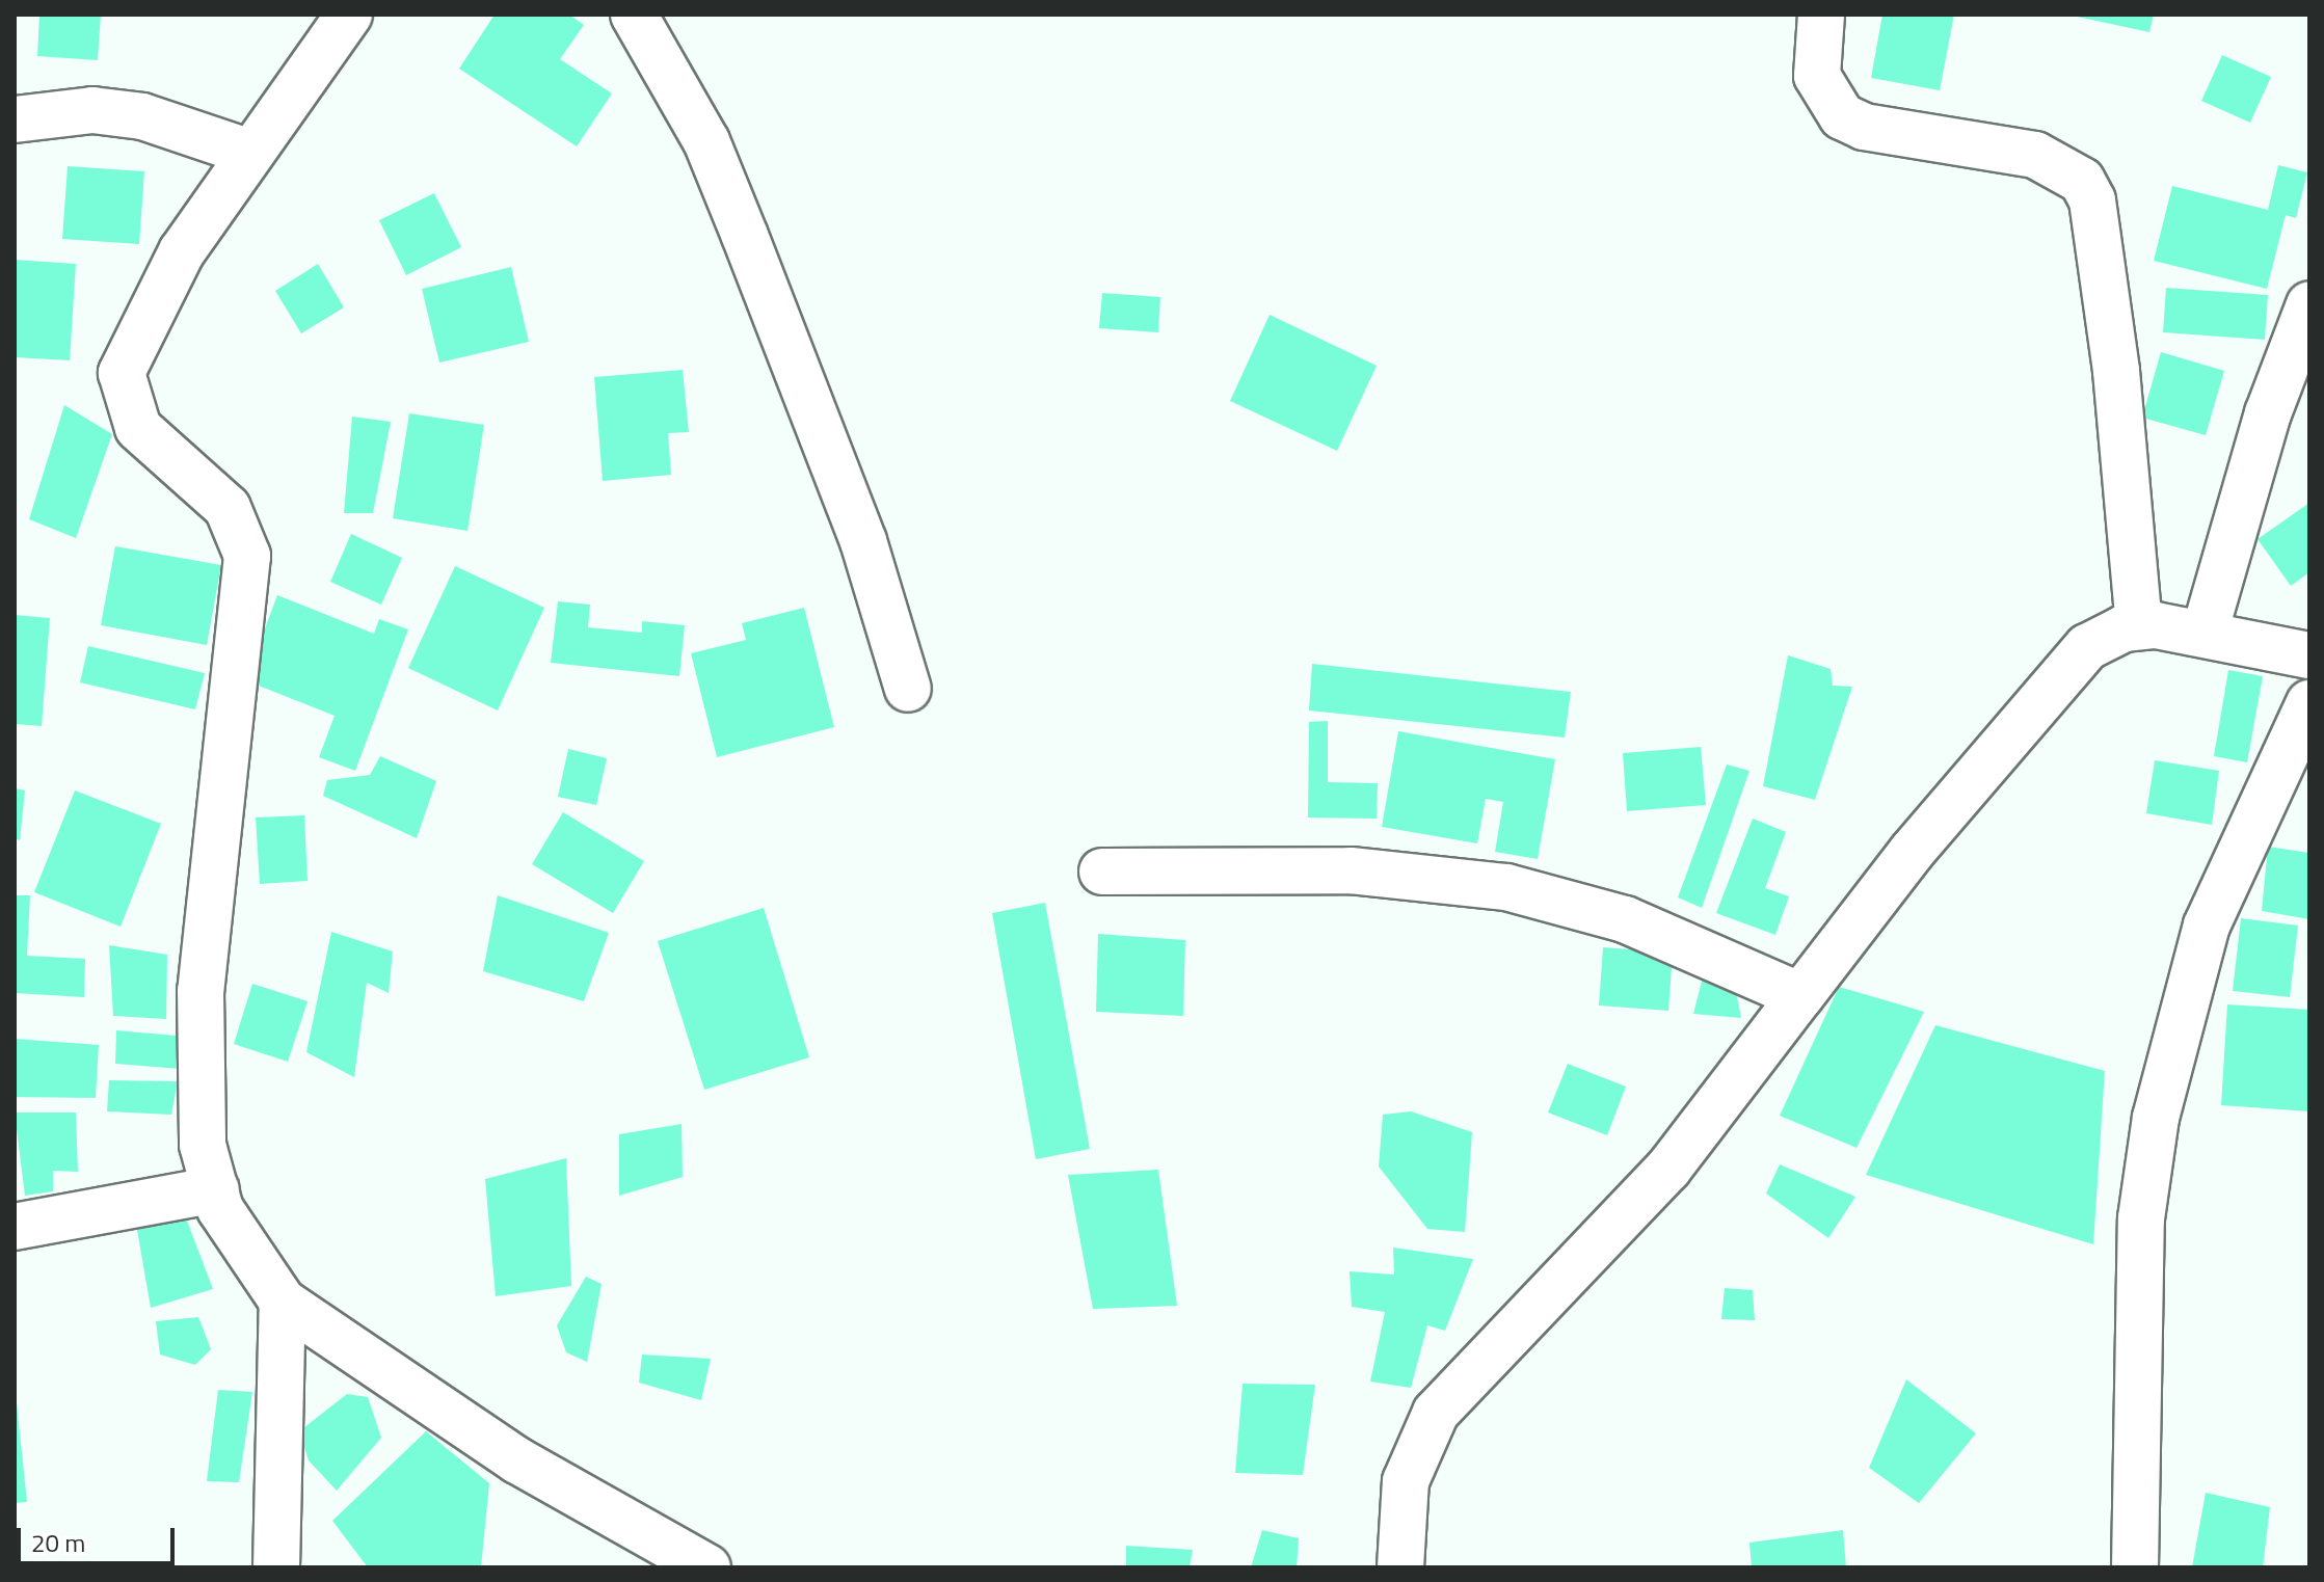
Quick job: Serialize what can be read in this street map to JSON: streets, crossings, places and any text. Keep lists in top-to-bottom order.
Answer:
{
  "scale_bar": "20 m"
}
